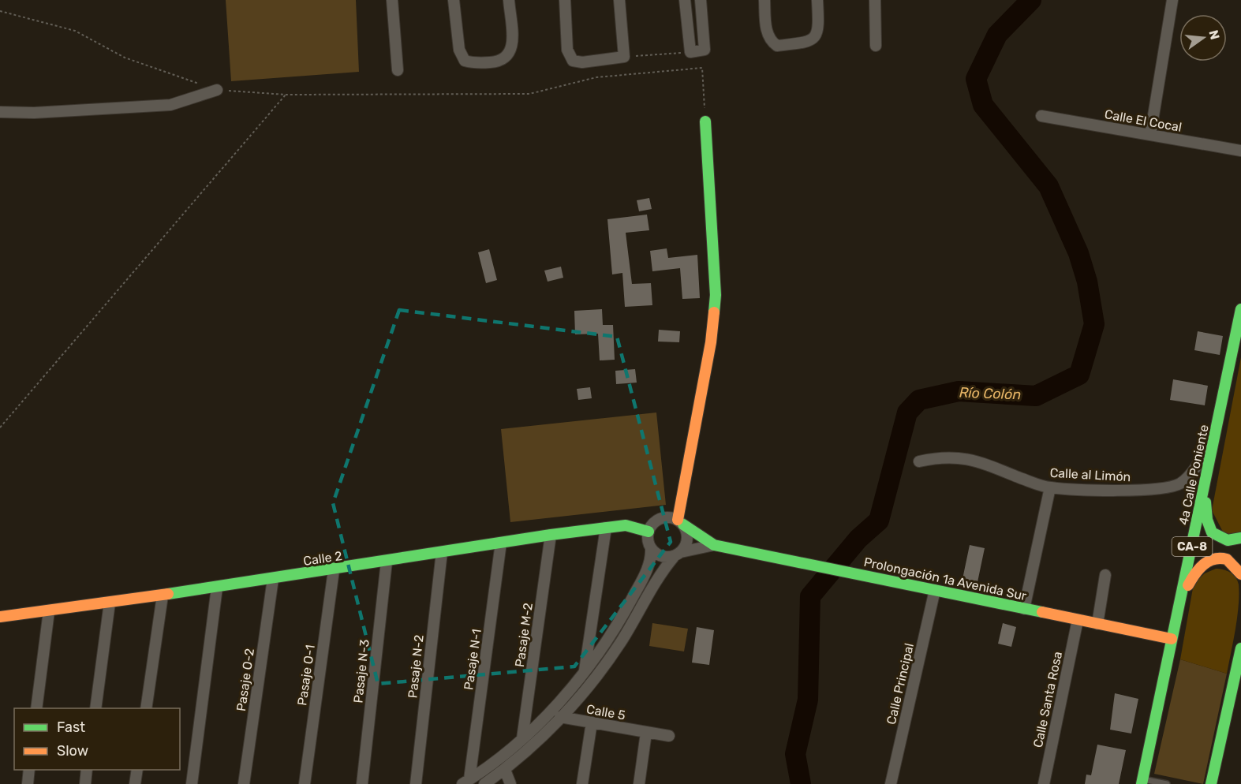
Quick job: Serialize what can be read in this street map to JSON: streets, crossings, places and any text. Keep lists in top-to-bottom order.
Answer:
{
  "streets": {
    "main road": [
      "4a Calle Poniente",
      "CA-8",
      "Calle 2",
      "Prolongación 1a Avenida Sur"
    ],
    "street": [
      "Calle El Cocal",
      "Calle al Limón",
      "Pasaje M-2",
      "Pasaje N-1",
      "Pasaje N-2",
      "Pasaje N-3",
      "Pasaje O-1",
      "Pasaje O-2",
      "Calle Principal",
      "Calle Santa Rosa",
      "Calle 5"
    ]
  },
  "crossings": [
    ["Calle al Limón", "4a Calle Poniente"],
    ["4a Calle Poniente", "Prolongación 1a Avenida Sur"],
    ["Calle 2", "Prolongación 1a Avenida Sur"],
    ["Calle 2", "Pasaje M-2"],
    ["Calle 2", "Pasaje N-1"],
    ["Calle 2", "Pasaje N-2"],
    ["Calle 2", "Pasaje N-3"],
    ["Calle 2", "Pasaje O-1"],
    ["Calle 2", "Pasaje O-2"],
    ["Prolongación 1a Avenida Sur", "Calle Principal"],
    ["Prolongación 1a Avenida Sur", "Calle Santa Rosa"]
  ],
  "water": ["Río Colón"],
  "legend": ["Fast", "Slow"],
  "north": "right"
}
